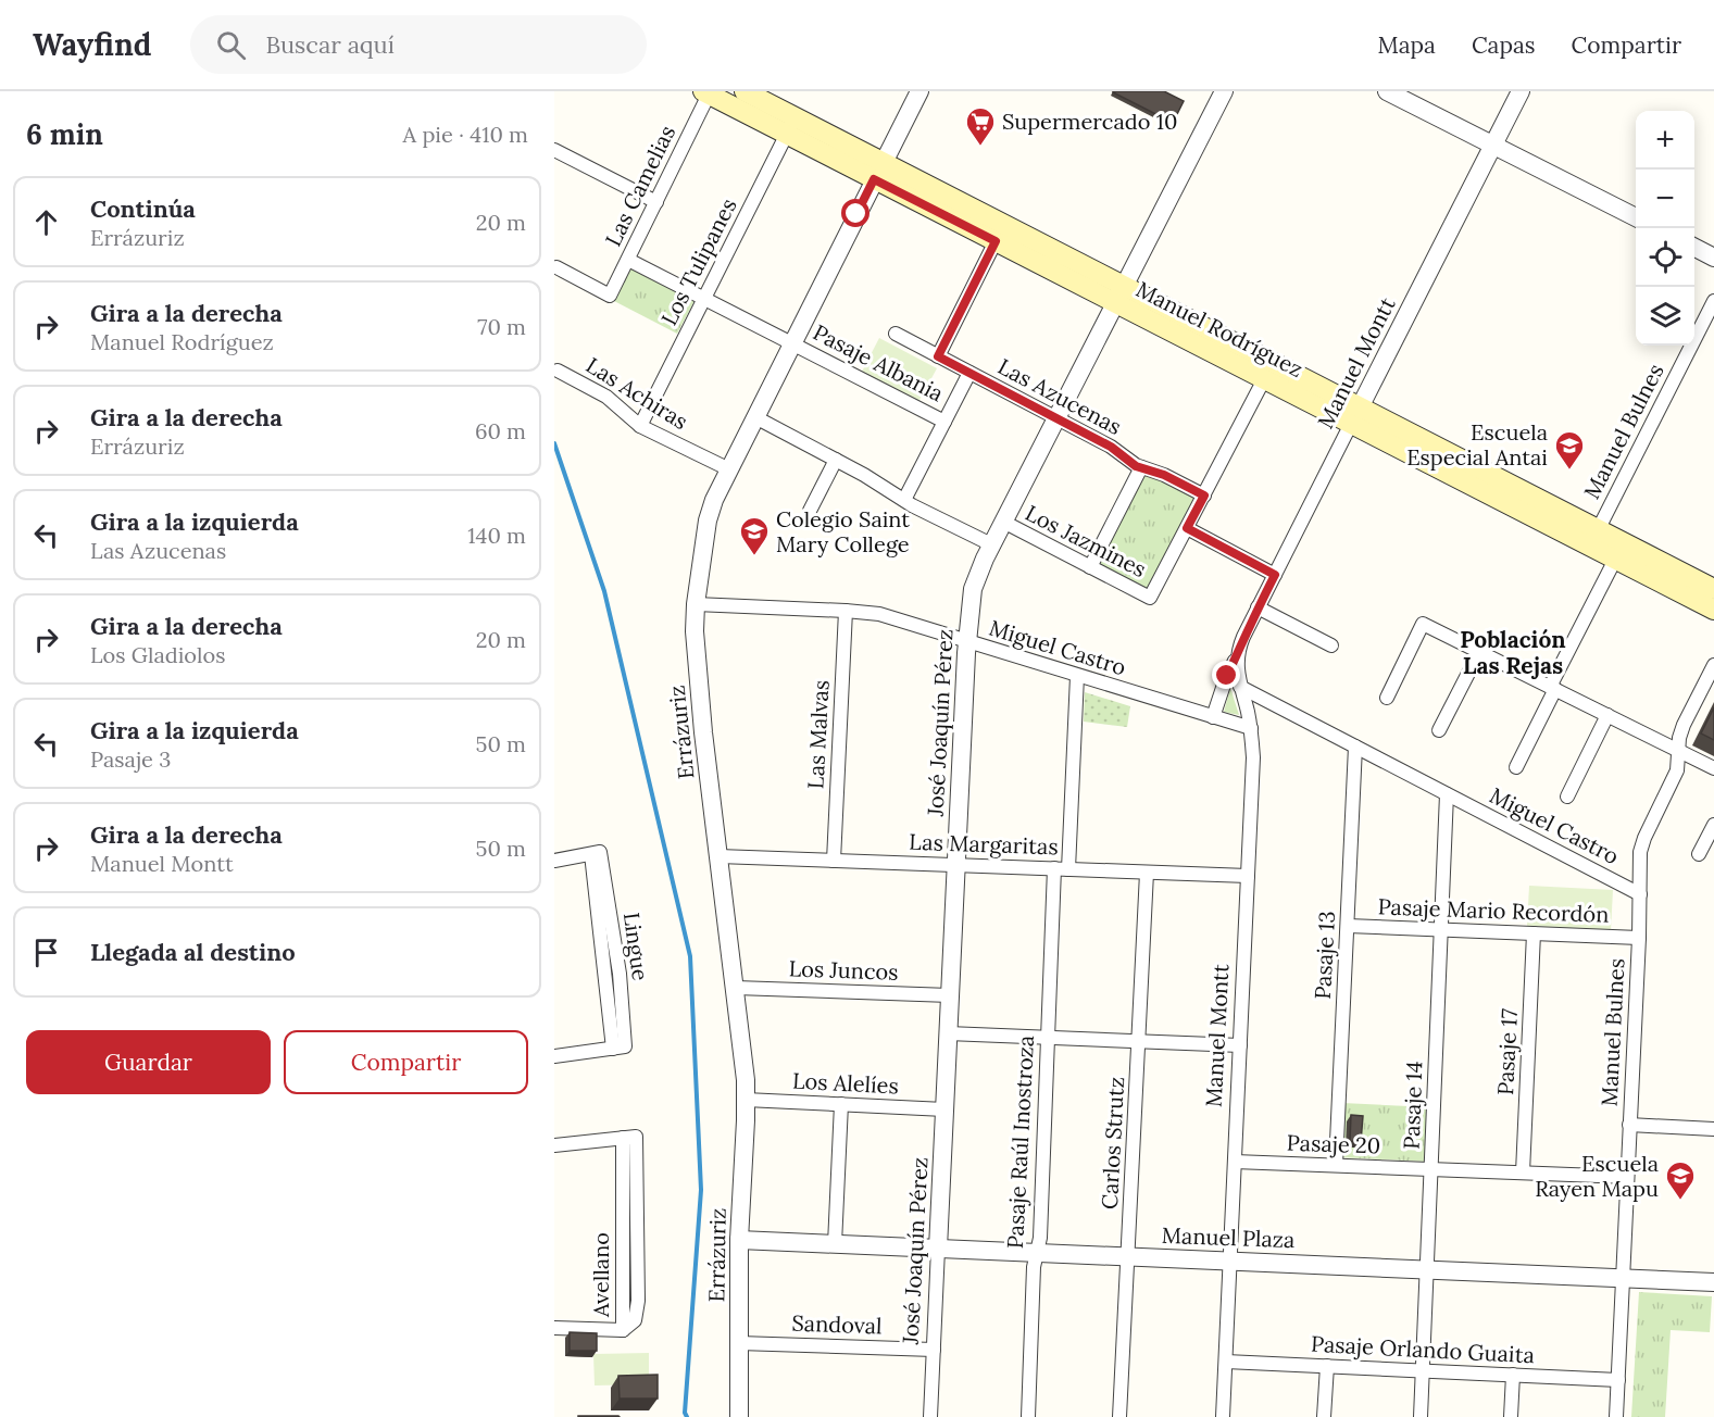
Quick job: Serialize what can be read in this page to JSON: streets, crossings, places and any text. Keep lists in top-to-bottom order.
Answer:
{
  "streets": {
    "main road": ["Manuel Rodríguez"],
    "street": [
      "Las Camelias",
      "Los Tulipanes",
      "Pasaje Albania",
      "Manuel Montt",
      "Las Achiras",
      "Las Azucenas",
      "Manuel Bulnes",
      "Los Jazmines",
      "Miguel Castro",
      "José Joaquín Pérez",
      "Errázuriz",
      "Las Malvas",
      "Las Margaritas",
      "Pasaje Mario Recordón",
      "Lingue",
      "Pasaje 13",
      "Los Juncos",
      "Pasaje 17",
      "Los Alelíes",
      "Pasaje 14",
      "Pasaje Raúl Inostroza",
      "Carlos Strutz",
      "Pasaje 20",
      "Manuel Plaza",
      "Avellano",
      "Sandoval",
      "Pasaje Orlando Guaita"
    ]
  },
  "crossings": [
    ["Las Camelias", "Manuel Rodríguez"],
    ["Las Camelias", "Pasaje Albania"],
    ["Los Tulipanes", "Manuel Rodríguez"],
    ["Los Tulipanes", "Pasaje Albania"],
    ["Los Tulipanes", "Las Achiras"],
    ["Manuel Rodríguez", "Manuel Montt"],
    ["Manuel Rodríguez", "Manuel Bulnes"],
    ["Manuel Rodríguez", "José Joaquín Pérez"],
    ["Manuel Rodríguez", "Errázuriz"],
    ["Pasaje Albania", "Errázuriz"],
    ["Manuel Montt", "Miguel Castro"],
    ["Manuel Montt", "Las Margaritas"],
    ["Manuel Montt", "Pasaje 20"],
    ["Manuel Montt", "Manuel Plaza"],
    ["Manuel Montt", "Pasaje Orlando Guaita"],
    ["Las Achiras", "Errázuriz"],
    ["Las Azucenas", "José Joaquín Pérez"],
    ["Manuel Bulnes", "Miguel Castro"],
    ["Manuel Bulnes", "Pasaje Mario Recordón"],
    ["Manuel Bulnes", "Pasaje 20"],
    ["Manuel Bulnes", "Manuel Plaza"],
    ["Manuel Bulnes", "Pasaje Orlando Guaita"],
    ["Los Jazmines", "José Joaquín Pérez"],
    ["Miguel Castro", "José Joaquín Pérez"],
    ["Miguel Castro", "Errázuriz"],
    ["Miguel Castro", "Las Malvas"],
    ["Miguel Castro", "Pasaje 13"],
    ["Miguel Castro", "Pasaje 14"],
    ["José Joaquín Pérez", "Las Margaritas"],
    ["José Joaquín Pérez", "Los Juncos"],
    ["José Joaquín Pérez", "Los Alelíes"],
    ["José Joaquín Pérez", "Manuel Plaza"],
    ["José Joaquín Pérez", "Sandoval"],
    ["Errázuriz", "Las Margaritas"],
    ["Errázuriz", "Los Juncos"],
    ["Errázuriz", "Los Alelíes"],
    ["Errázuriz", "Manuel Plaza"],
    ["Errázuriz", "Sandoval"],
    ["Las Malvas", "Las Margaritas"],
    ["Las Margaritas", "Pasaje Raúl Inostroza"],
    ["Las Margaritas", "Carlos Strutz"],
    ["Pasaje Mario Recordón", "Pasaje 13"],
    ["Pasaje Mario Recordón", "Pasaje 17"],
    ["Pasaje Mario Recordón", "Pasaje 14"],
    ["Pasaje 13", "Pasaje 20"],
    ["Pasaje 17", "Pasaje 20"],
    ["Pasaje 14", "Pasaje 20"],
    ["Pasaje 14", "Manuel Plaza"],
    ["Pasaje 14", "Pasaje Orlando Guaita"],
    ["Pasaje Raúl Inostroza", "Manuel Plaza"],
    ["Carlos Strutz", "Manuel Plaza"]
  ],
  "districts": ["Población Las Rejas"],
  "places": {
    "supermarket": ["Supermercado 10"],
    "school or university": ["Escuela Especial Antai", "Colegio Saint Mary College", "Escuela Rayen Mapu"]
  },
  "page": {
    "header": "Wayfind",
    "search": "Buscar aquí",
    "nav": ["Mapa", "Capas", "Compartir"],
    "heading": ["6 min", "A pie · 410 m"],
    "map_buttons": ["+", "−"],
    "list": [
      ["Continúa", "Errázuriz", "20 m"],
      ["Gira a la derecha", "Manuel Rodríguez", "70 m"],
      ["Gira a la derecha", "Errázuriz", "60 m"],
      ["Gira a la izquierda", "Las Azucenas", "140 m"],
      ["Gira a la derecha", "Los Gladiolos", "20 m"],
      ["Gira a la izquierda", "Pasaje 3", "50 m"],
      ["Gira a la derecha", "Manuel Montt", "50 m"],
      "Llegada al destino"
    ],
    "buttons": ["Guardar", "Compartir"]
  }
}
